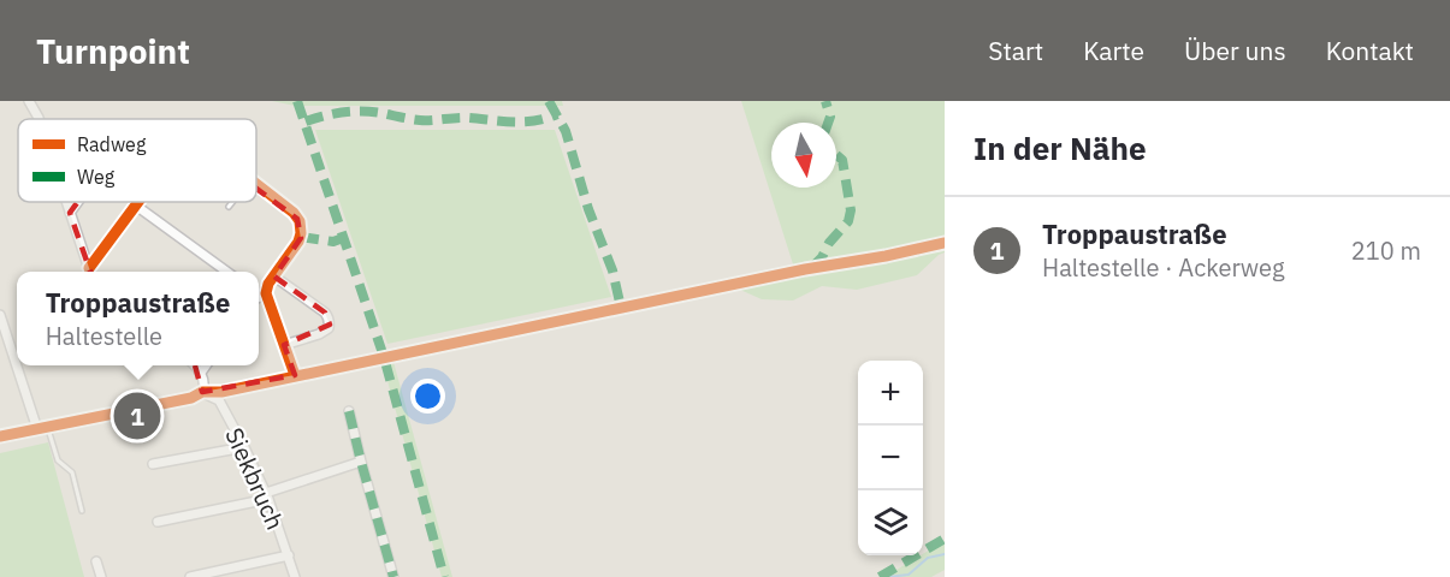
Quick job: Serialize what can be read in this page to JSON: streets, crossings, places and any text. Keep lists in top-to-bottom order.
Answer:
{
  "streets": {
    "street": ["Siekbruch"]
  },
  "legend": ["Radweg", "Weg"],
  "north": "bottom",
  "page": {
    "header": "Turnpoint",
    "nav": [
      "Start",
      "Karte",
      "Über uns",
      "Kontakt"
    ],
    "heading": "In der Nähe",
    "list": [
      {
        "mark": "1",
        "name": "Troppaustraße",
        "note": "Haltestelle · Ackerweg",
        "value": "210 m"
      }
    ],
    "popup": ["Troppaustraße", "Haltestelle"],
    "map_buttons": ["+", "−"],
    "pins": "1"
  }
}
